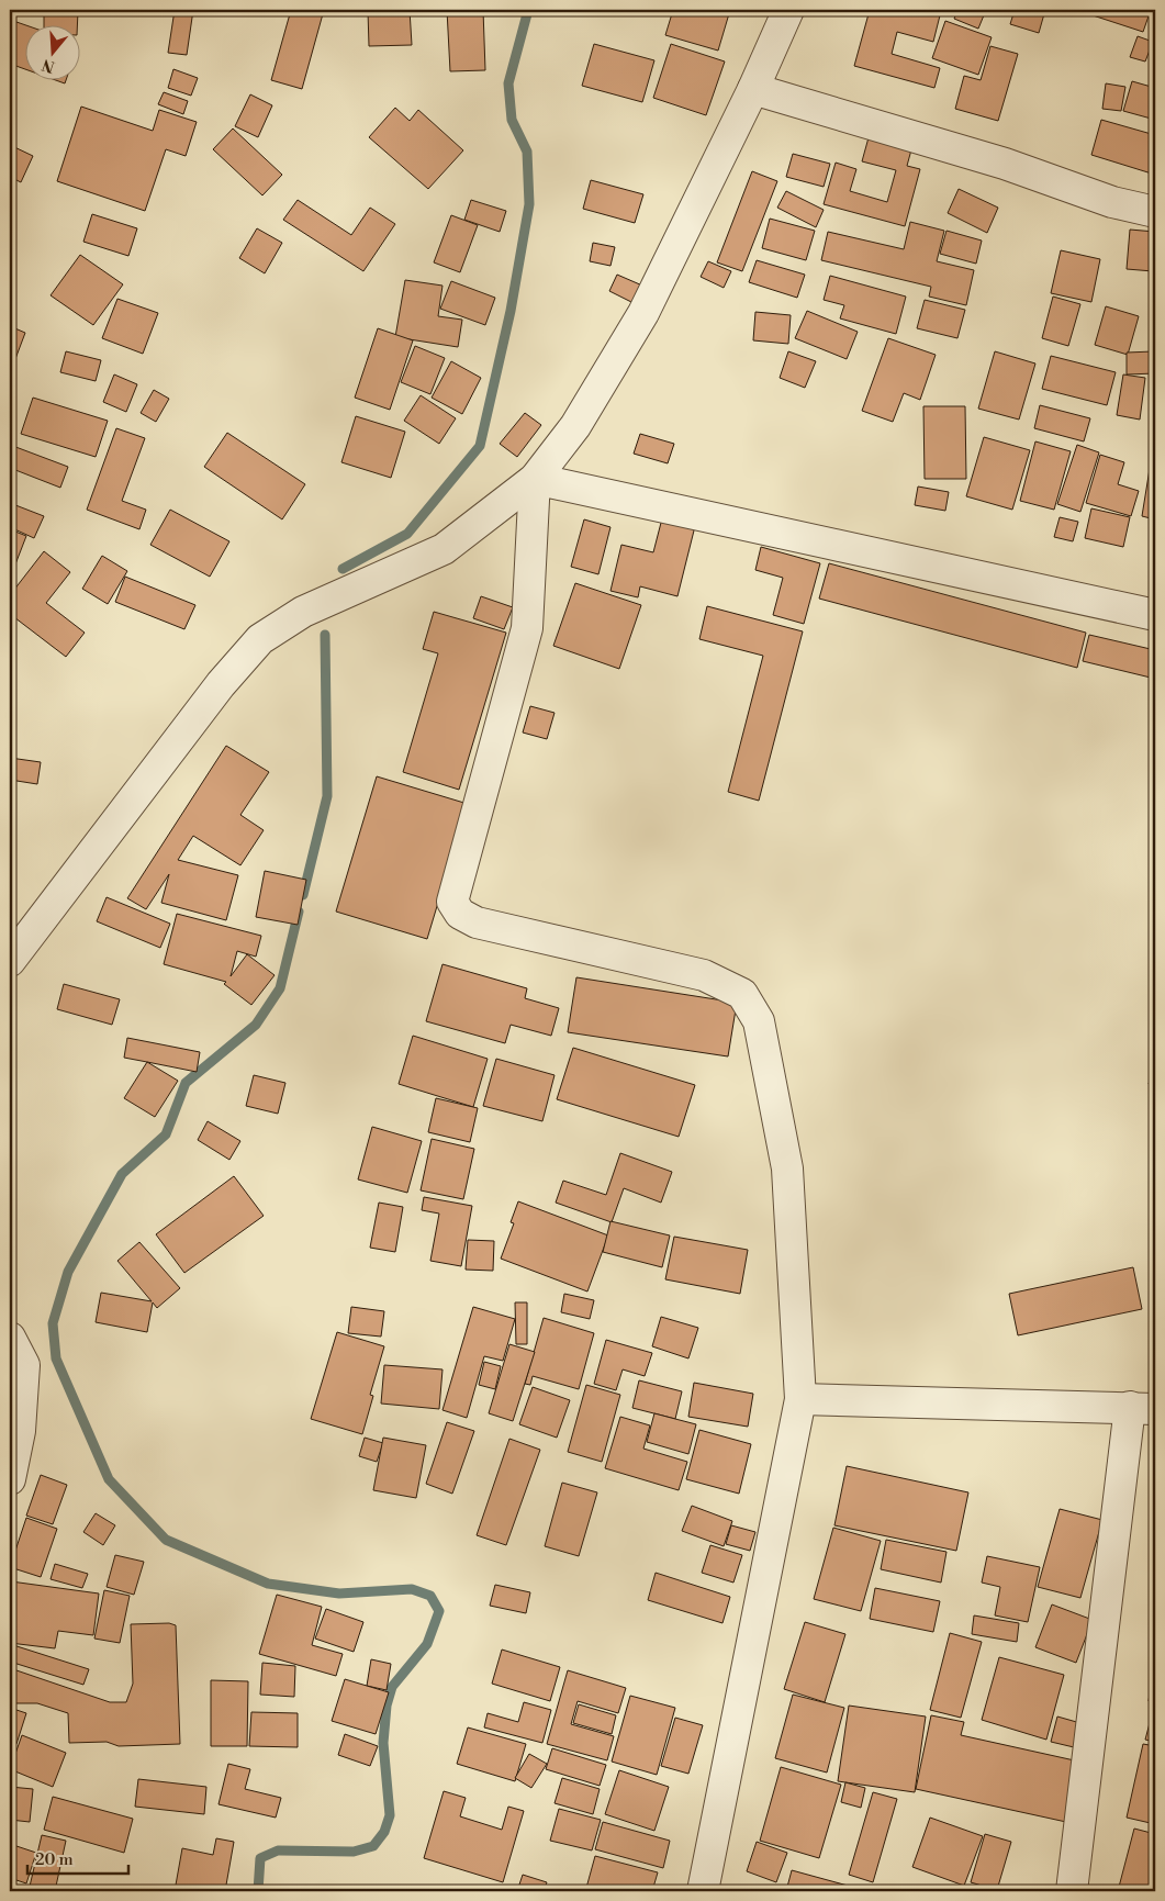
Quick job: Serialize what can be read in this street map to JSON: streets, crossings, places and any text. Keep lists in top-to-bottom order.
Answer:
{
  "scale_bar": "20 m",
  "north": "bottom"
}
